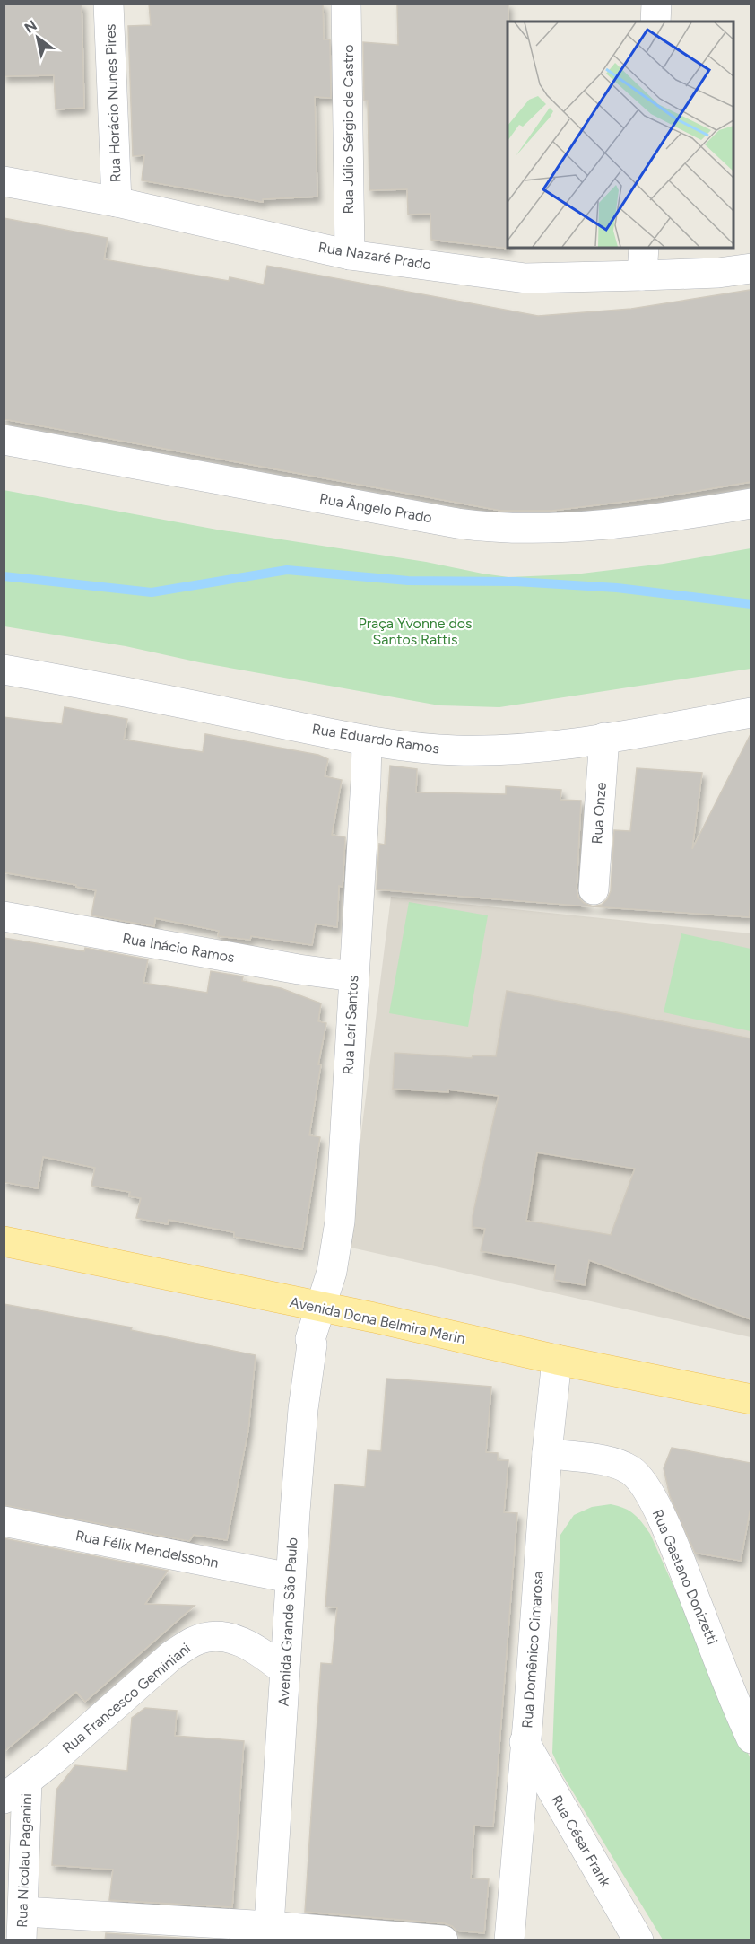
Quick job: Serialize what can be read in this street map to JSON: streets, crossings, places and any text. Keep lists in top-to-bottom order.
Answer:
{
  "streets": {
    "main road": ["Avenida Dona Belmira Marin"],
    "street": [
      "Rua Horácio Nunes Pires",
      "Rua Júlio Sérgio de Castro",
      "Rua Nazaré Prado",
      "Rua Ângelo Prado",
      "Rua Eduardo Ramos",
      "Rua Onze",
      "Rua Inácio Ramos",
      "Rua Leri Santos",
      "Rua Félix Mendelssohn",
      "Rua Gaetano Donizetti",
      "Avenida Grande São Paulo",
      "Rua Domênico Cimarosa",
      "Rua Francesco Geminiani",
      "Rua César Frank",
      "Rua Nicolau Paganini"
    ]
  },
  "crossings": [
    ["Rua Horácio Nunes Pires", "Rua Nazaré Prado"],
    ["Rua Júlio Sérgio de Castro", "Rua Nazaré Prado"],
    ["Rua Eduardo Ramos", "Rua Onze"],
    ["Rua Eduardo Ramos", "Rua Leri Santos"],
    ["Rua Inácio Ramos", "Rua Leri Santos"],
    ["Rua Leri Santos", "Avenida Dona Belmira Marin"],
    ["Rua Leri Santos", "Avenida Grande São Paulo"],
    ["Avenida Dona Belmira Marin", "Avenida Grande São Paulo"],
    ["Avenida Dona Belmira Marin", "Rua Domênico Cimarosa"],
    ["Rua Félix Mendelssohn", "Avenida Grande São Paulo"],
    ["Rua Gaetano Donizetti", "Rua Domênico Cimarosa"],
    ["Avenida Grande São Paulo", "Rua Francesco Geminiani"],
    ["Rua Domênico Cimarosa", "Rua César Frank"],
    ["Rua Francesco Geminiani", "Rua Nicolau Paganini"]
  ],
  "parks": ["Praça Yvonne dos Santos Rattis"],
  "north": "top left"
}
